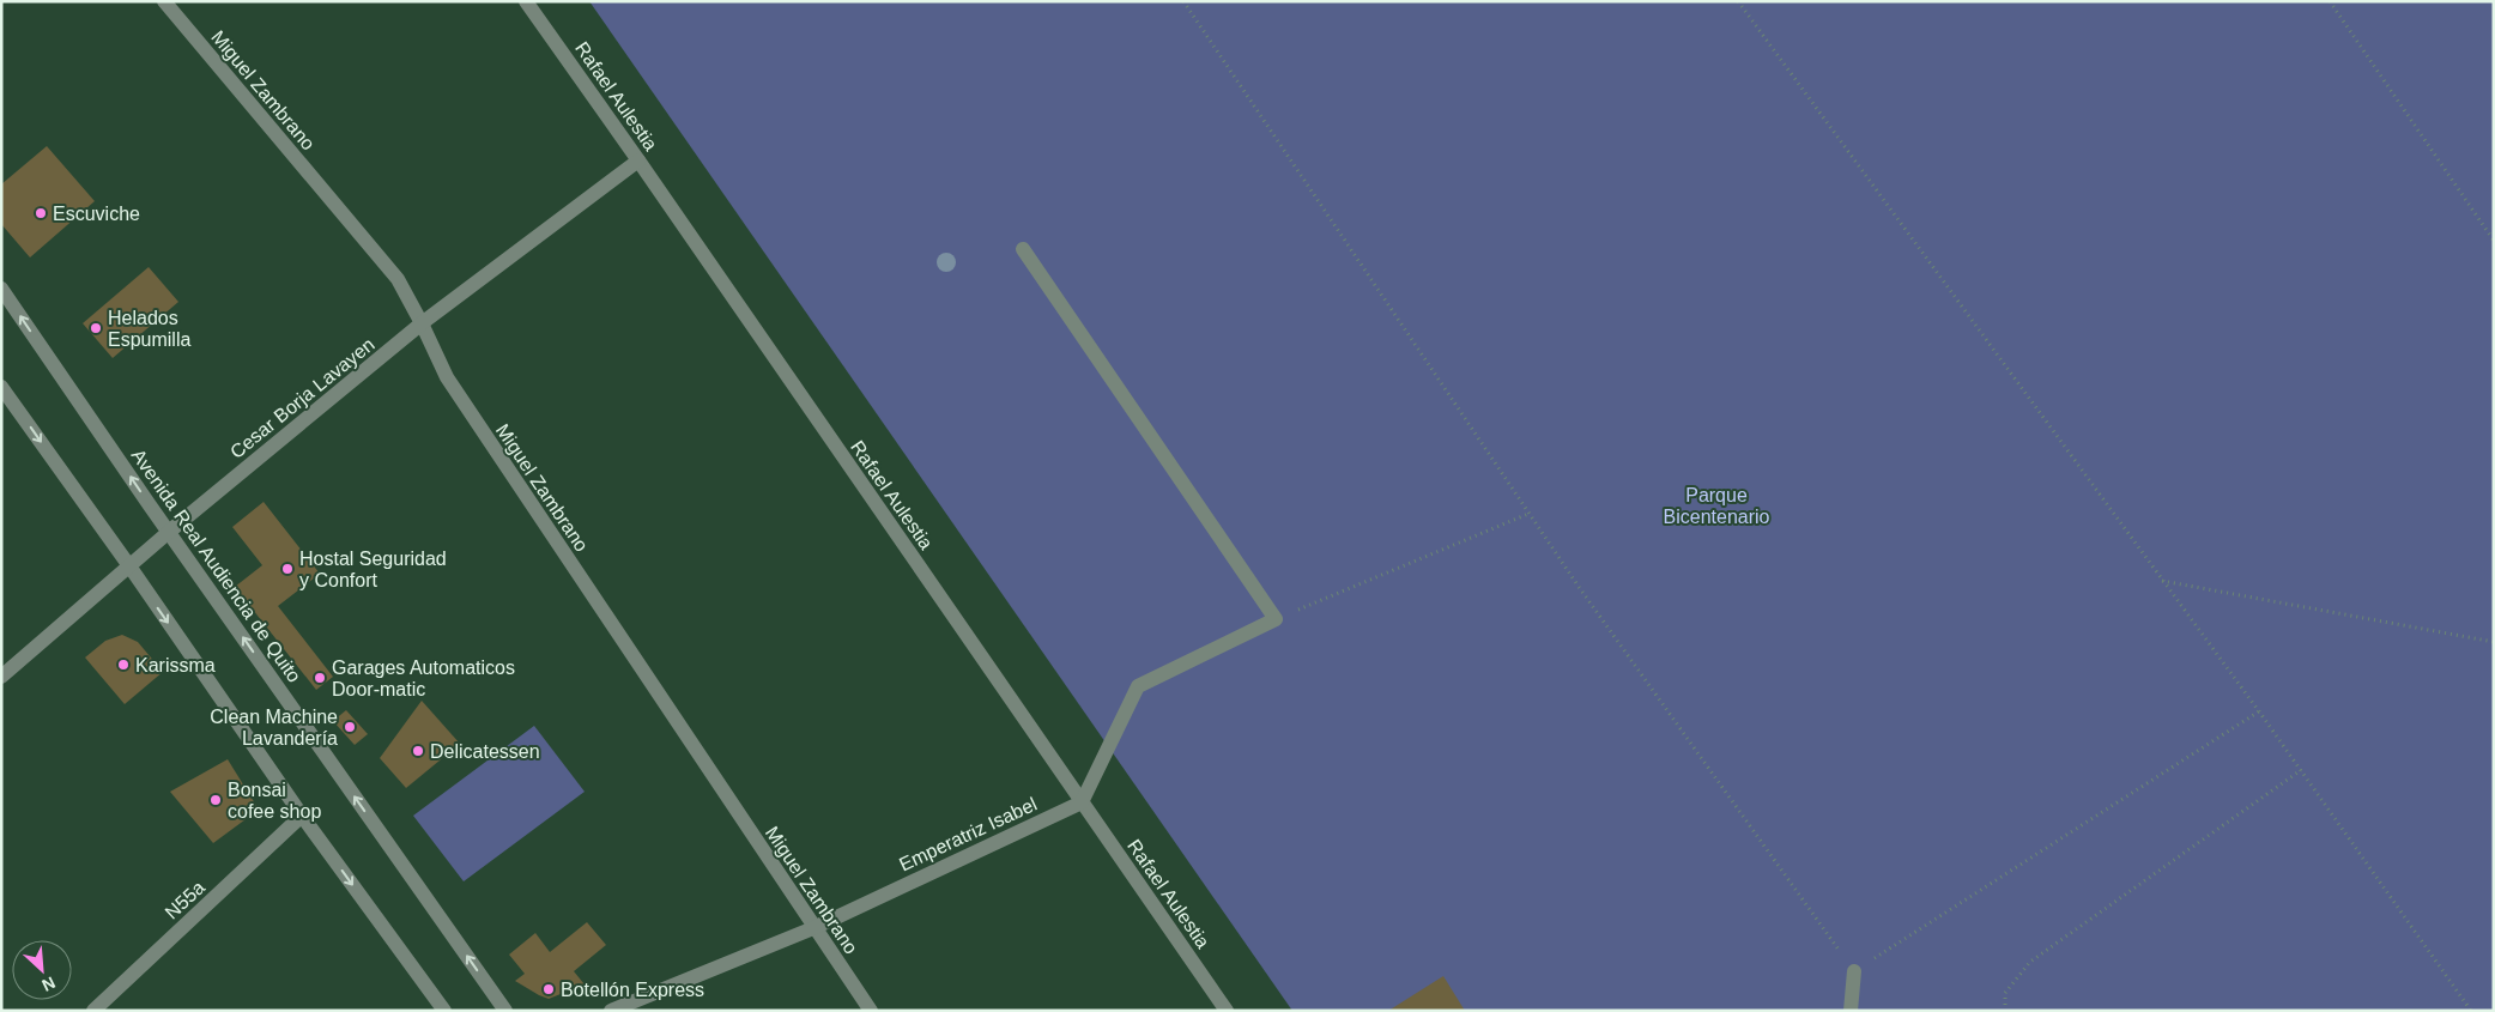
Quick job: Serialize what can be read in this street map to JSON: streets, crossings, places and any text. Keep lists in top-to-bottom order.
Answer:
{
  "streets": {
    "street": [
      "Miguel Zambrano",
      "Rafael Aulestia",
      "Cesar Borja Lavayen",
      "Avenida Real Audiencia de Quito",
      "Emperatriz Isabel",
      "N55a"
    ]
  },
  "crossings": [
    ["Miguel Zambrano", "Cesar Borja Lavayen"],
    ["Miguel Zambrano", "Emperatriz Isabel"],
    ["Rafael Aulestia", "Cesar Borja Lavayen"],
    ["Rafael Aulestia", "Emperatriz Isabel"],
    ["Cesar Borja Lavayen", "Avenida Real Audiencia de Quito"]
  ],
  "parks": ["Parque Bicentenario"],
  "places": [
    "Escuviche",
    "Helados Espumilla",
    "Hostal Seguridad y Confort",
    "Karissma",
    "Garages Automaticos Door-matic",
    "Clean Machine Lavandería",
    "Delicatessen",
    "Bonsai cofee shop",
    "Botellón Express"
  ],
  "north": "bottom right"
}
